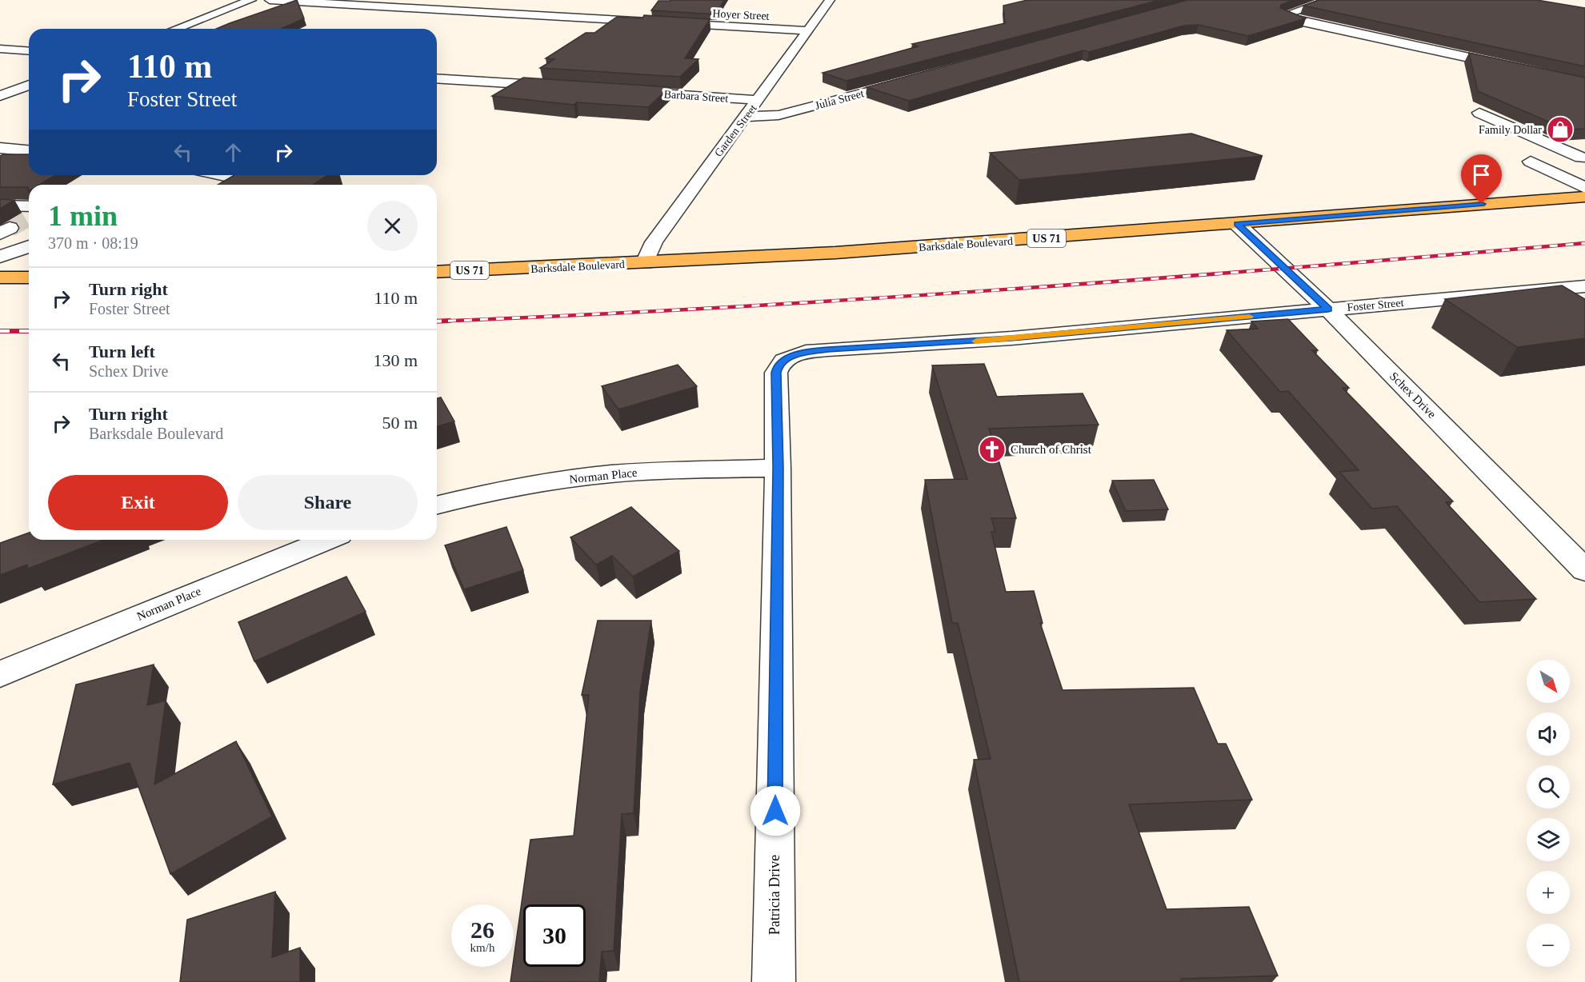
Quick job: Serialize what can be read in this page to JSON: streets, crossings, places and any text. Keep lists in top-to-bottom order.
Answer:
{
  "streets": {
    "main road": ["US 71", "Barksdale Boulevard"],
    "street": [
      "Hoyer Street",
      "Barbara Street",
      "Julia Street",
      "Garden Street",
      "Foster Street",
      "Schex Drive",
      "Norman Place",
      "Patricia Drive"
    ]
  },
  "crossings": [
    ["Hoyer Street", "Garden Street"],
    ["Barbara Street", "Garden Street"],
    ["Julia Street", "Garden Street"],
    ["Garden Street", "Barksdale Boulevard"],
    ["Barksdale Boulevard", "Schex Drive"],
    ["Foster Street", "Schex Drive"],
    ["Foster Street", "Patricia Drive"],
    ["Norman Place", "Patricia Drive"]
  ],
  "places": {
    "shop": ["Family Dollar"],
    "church": ["Church of Christ"]
  },
  "north": "bottom right",
  "page": {
    "turn": ["110 m", "Foster Street"],
    "heading": ["1 min", "370 m · 08:19"],
    "list": [
      {
        "name": "Turn right",
        "note": "Foster Street",
        "value": "110 m"
      },
      {
        "name": "Turn left",
        "note": "Schex Drive",
        "value": "130 m"
      },
      {
        "name": "Turn right",
        "note": "Barksdale Boulevard",
        "value": "50 m"
      }
    ],
    "buttons": ["Exit", "Share"],
    "map_buttons": ["+", "−"],
    "speed": "26 km/h",
    "limit": "30"
  }
}
